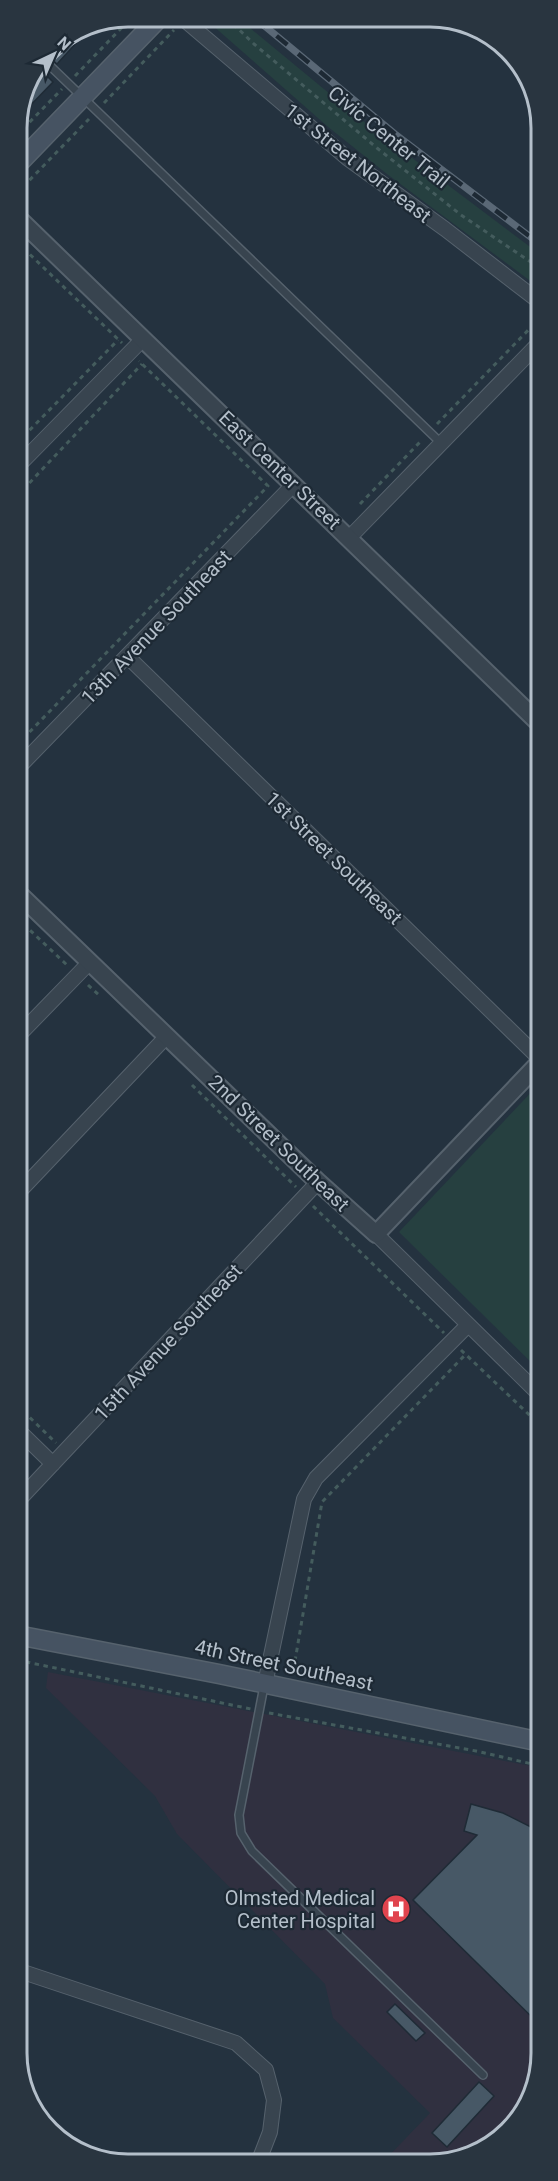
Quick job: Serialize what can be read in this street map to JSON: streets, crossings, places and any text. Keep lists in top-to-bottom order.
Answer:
{
  "streets": {
    "main road": ["4th Street Southeast"],
    "street": [
      "1st Street Northeast",
      "East Center Street",
      "13th Avenue Southeast",
      "1st Street Southeast",
      "2nd Street Southeast",
      "15th Avenue Southeast"
    ],
    "path": ["Civic Center Trail"]
  },
  "crossings": [
    ["East Center Street", "13th Avenue Southeast"],
    ["13th Avenue Southeast", "1st Street Southeast"],
    ["2nd Street Southeast", "15th Avenue Southeast"]
  ],
  "places": {
    "hospital": ["Olmsted Medical Center Hospital"]
  },
  "north": "top right"
}
